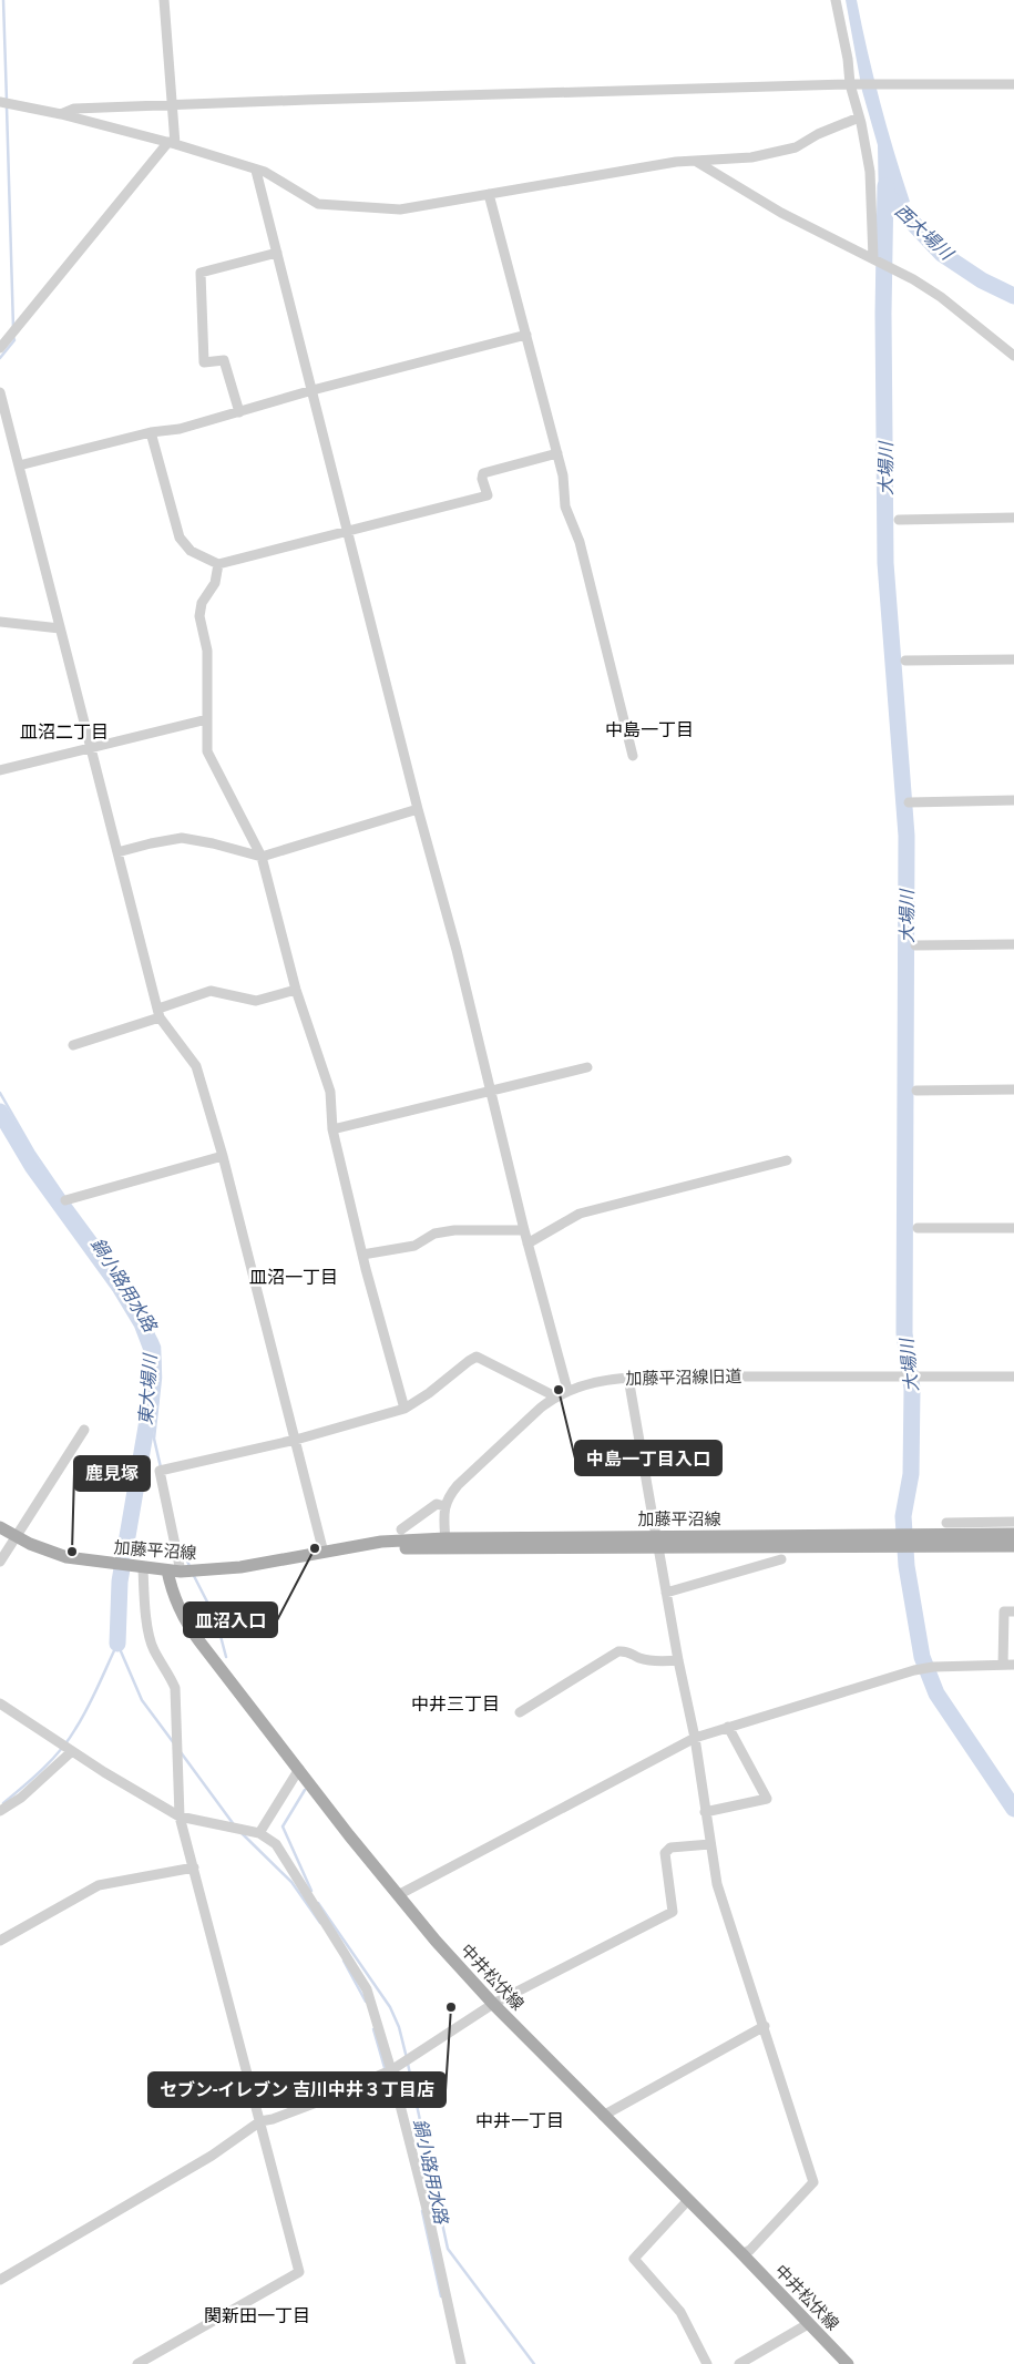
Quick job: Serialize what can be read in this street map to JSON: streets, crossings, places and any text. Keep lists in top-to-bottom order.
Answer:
{
  "streets": {
    "main road": ["加藤平沼線", "中井松伏線"],
    "street": ["加藤平沼線旧道"]
  },
  "crossings": [
    ["加藤平沼線", "中井松伏線"]
  ],
  "districts": [
    "中島一丁目",
    "皿沼二丁目",
    "皿沼一丁目",
    "中井三丁目",
    "中井一丁目",
    "関新田一丁目"
  ],
  "water": [
    "西大場川",
    "大場川",
    "鍋小路用水路",
    "東大場川"
  ],
  "places": [
    "中島一丁目入口",
    "皿沼入口",
    "鹿見塚",
    "セブン-イレブン 吉川中井３丁目店"
  ]
}
